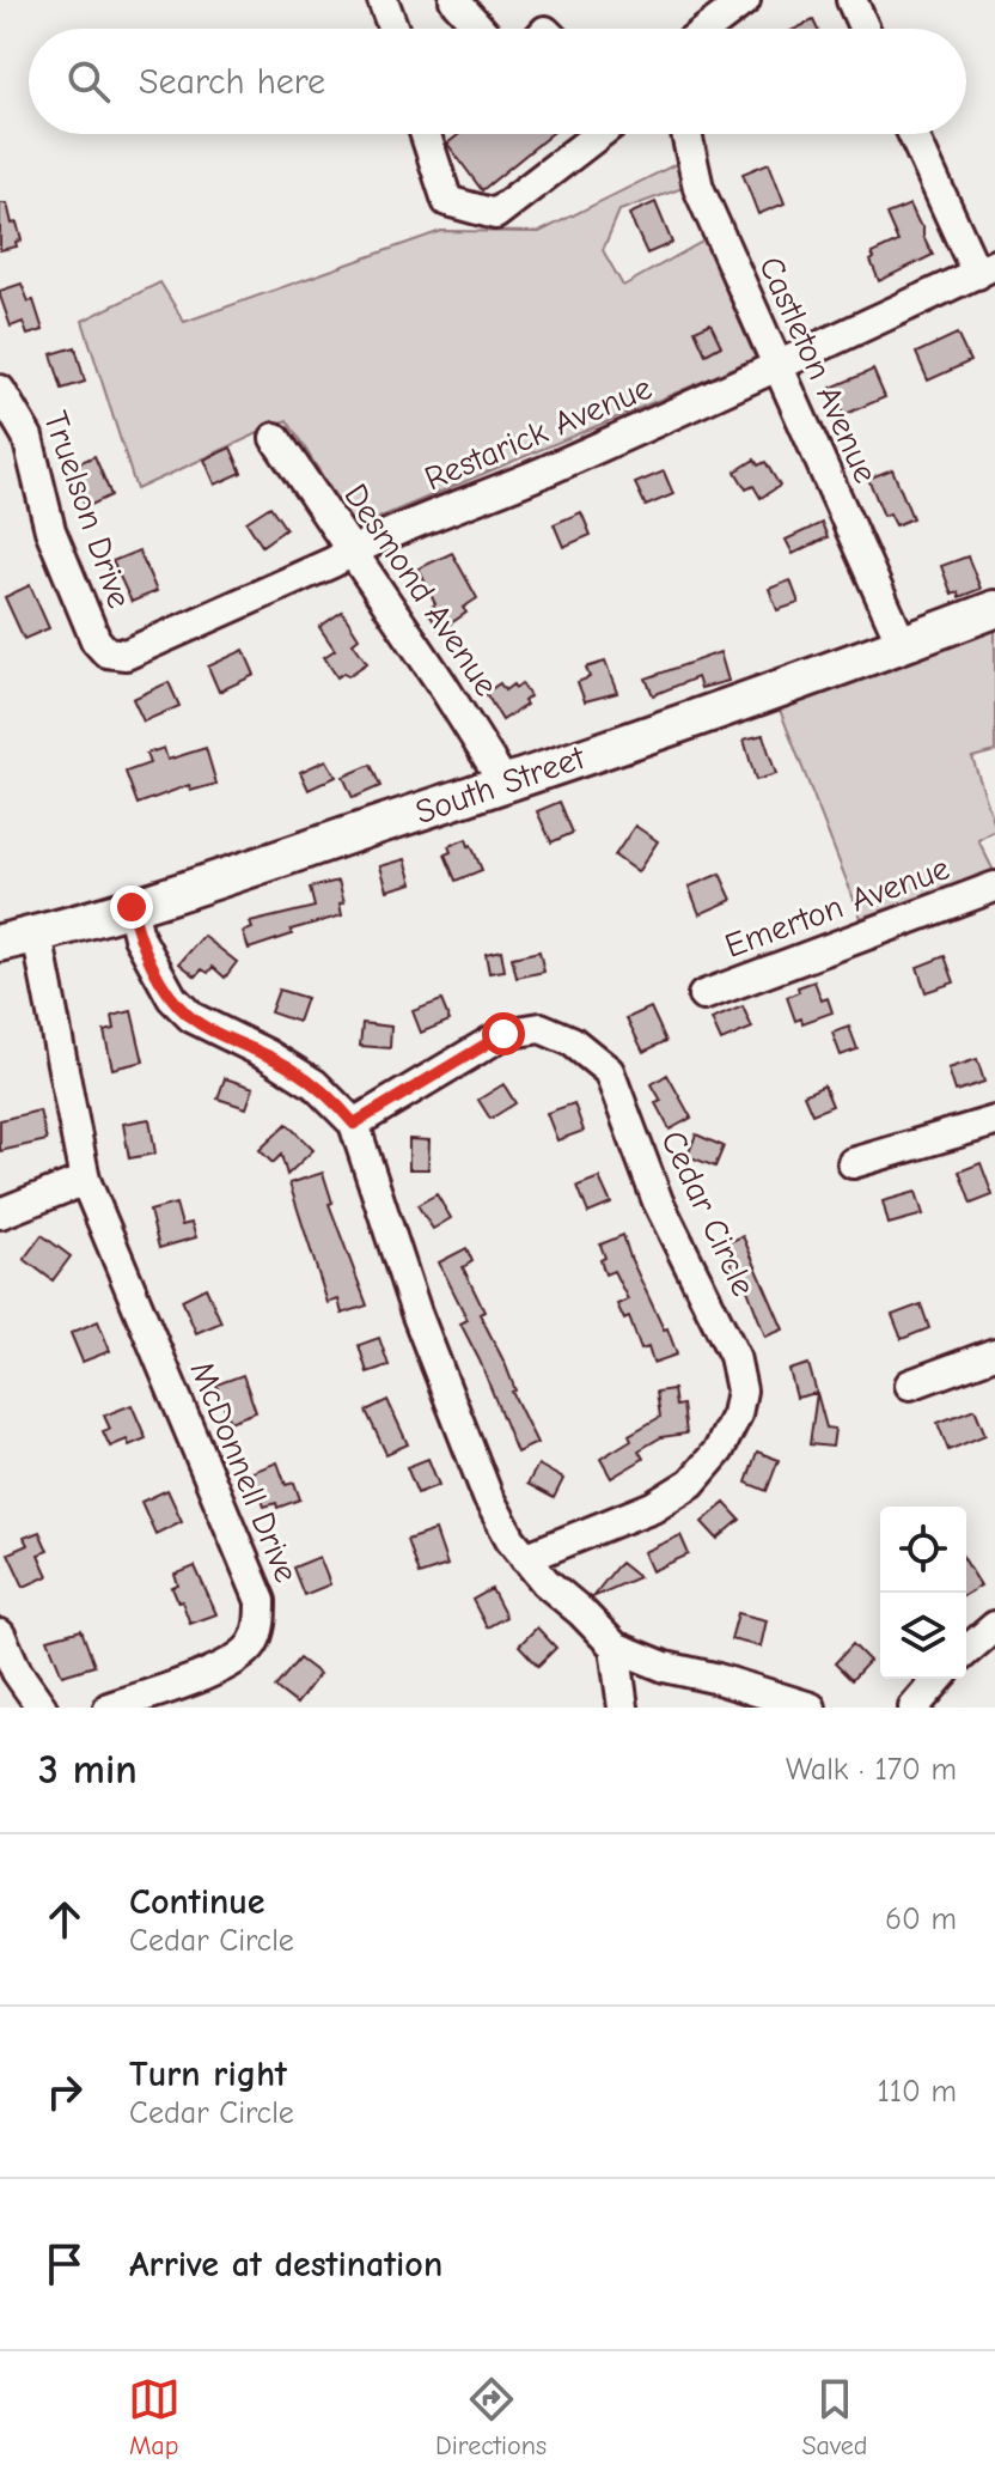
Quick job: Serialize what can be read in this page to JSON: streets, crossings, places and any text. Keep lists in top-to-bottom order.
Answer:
{
  "streets": {
    "main road": ["South Street"],
    "street": [
      "Castleton Avenue",
      "Restarick Avenue",
      "Truelson Drive",
      "Desmond Avenue",
      "Emerton Avenue",
      "Cedar Circle",
      "McDonnell Drive"
    ]
  },
  "crossings": [
    ["Castleton Avenue", "Restarick Avenue"],
    ["Castleton Avenue", "South Street"],
    ["Restarick Avenue", "Truelson Drive"],
    ["Restarick Avenue", "Desmond Avenue"],
    ["Desmond Avenue", "South Street"],
    ["South Street", "McDonnell Drive"]
  ],
  "page": {
    "search": "Search here",
    "heading": ["3 min", "Walk · 170 m"],
    "list": [
      ["Continue", "Cedar Circle", "60 m"],
      ["Turn right", "Cedar Circle", "110 m"],
      "Arrive at destination"
    ],
    "nav": ["Map", "Directions", "Saved"]
  }
}
